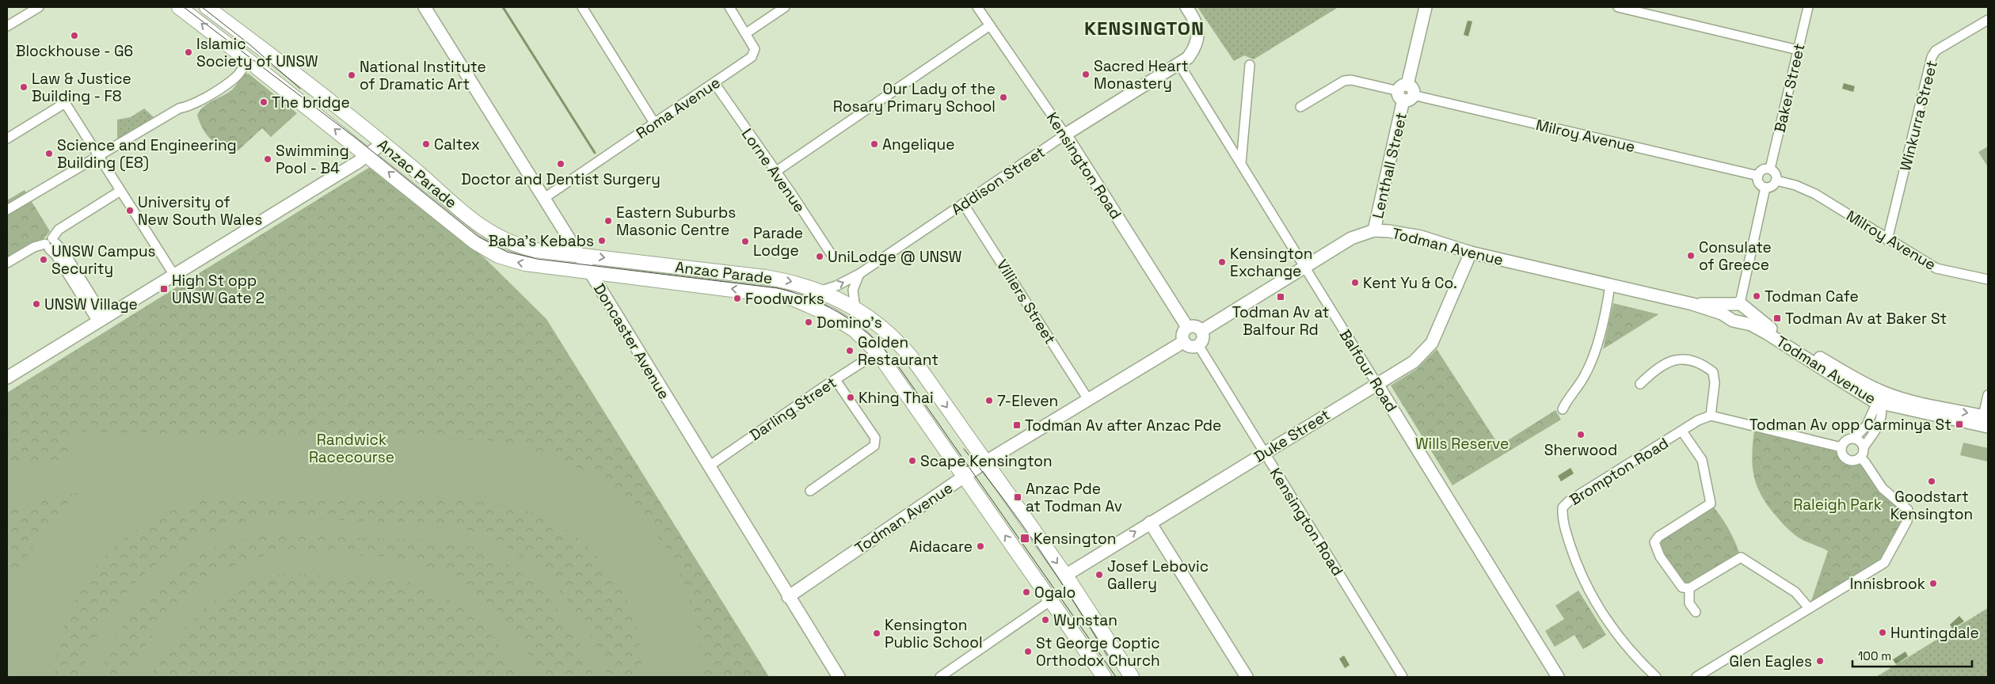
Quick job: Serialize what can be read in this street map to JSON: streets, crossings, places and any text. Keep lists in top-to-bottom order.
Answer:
{
  "streets": {
    "main road": ["Anzac Parade"],
    "street": [
      "Baker Street",
      "Roma Avenue",
      "Winkurra Street",
      "Milroy Avenue",
      "Kensington Road",
      "Lenthall Street",
      "Lorne Avenue",
      "Addison Street",
      "Todman Avenue",
      "Villiers Street",
      "Doncaster Avenue",
      "Balfour Road",
      "Darling Street",
      "Duke Street",
      "Brompton Road"
    ]
  },
  "crossings": [
    ["Baker Street", "Milroy Avenue"],
    ["Roma Avenue", "Lorne Avenue"],
    ["Roma Avenue", "Doncaster Avenue"],
    ["Winkurra Street", "Milroy Avenue"],
    ["Milroy Avenue", "Lenthall Street"],
    ["Kensington Road", "Addison Street"],
    ["Kensington Road", "Todman Avenue"],
    ["Kensington Road", "Duke Street"],
    ["Lenthall Street", "Todman Avenue"],
    ["Anzac Parade", "Addison Street"],
    ["Anzac Parade", "Todman Avenue"],
    ["Anzac Parade", "Doncaster Avenue"],
    ["Anzac Parade", "Darling Street"],
    ["Anzac Parade", "Duke Street"],
    ["Addison Street", "Villiers Street"],
    ["Addison Street", "Balfour Road"],
    ["Todman Avenue", "Villiers Street"],
    ["Todman Avenue", "Doncaster Avenue"],
    ["Todman Avenue", "Balfour Road"],
    ["Todman Avenue", "Duke Street"],
    ["Doncaster Avenue", "Darling Street"],
    ["Balfour Road", "Duke Street"]
  ],
  "districts": ["KENSINGTON"],
  "parks": ["Randwick Racecourse", "Wills Reserve", "Raleigh Park"],
  "places": {
    "other": [
      "Blockhouse - G6",
      "Islamic Society of UNSW",
      "Sacred Heart Monastery",
      "National Institute of Dramatic Art",
      "Law & Justice Building - F8",
      "Our Lady of the Rosary Primary School",
      "The bridge",
      "Caltex",
      "Angelique",
      "Science and Engineering Building (E8)",
      "Swimming Pool - B4",
      "Doctor and Dentist Surgery",
      "University of New South Wales",
      "Eastern Suburbs Masonic Centre",
      "Baba's Kebabs",
      "Parade Lodge",
      "Consulate of Greece",
      "UniLodge @ UNSW",
      "UNSW Campus Security",
      "Kensington Exchange",
      "Kent Yu & Co.",
      "Todman Cafe",
      "Foodworks",
      "UNSW Village",
      "Domino's",
      "Golden Restaurant",
      "Khing Thai",
      "7-Eleven",
      "Sherwood",
      "Scape Kensington",
      "Goodstart Kensington",
      "Aidacare",
      "Josef Lebovic Gallery",
      "Innisbrook",
      "Ogalo",
      "Wynstan",
      "Huntingdale",
      "Kensington Public School",
      "St George Coptic Orthodox Church",
      "Glen Eagles"
    ],
    "transit": [
      "High St opp UNSW Gate 2",
      "Todman Av at Balfour Rd",
      "Todman Av at Baker St",
      "Todman Av opp Carminya St",
      "Todman Av after Anzac Pde",
      "Anzac Pde at Todman Av",
      "Kensington"
    ]
  },
  "scale_bar": "100 m"
}
